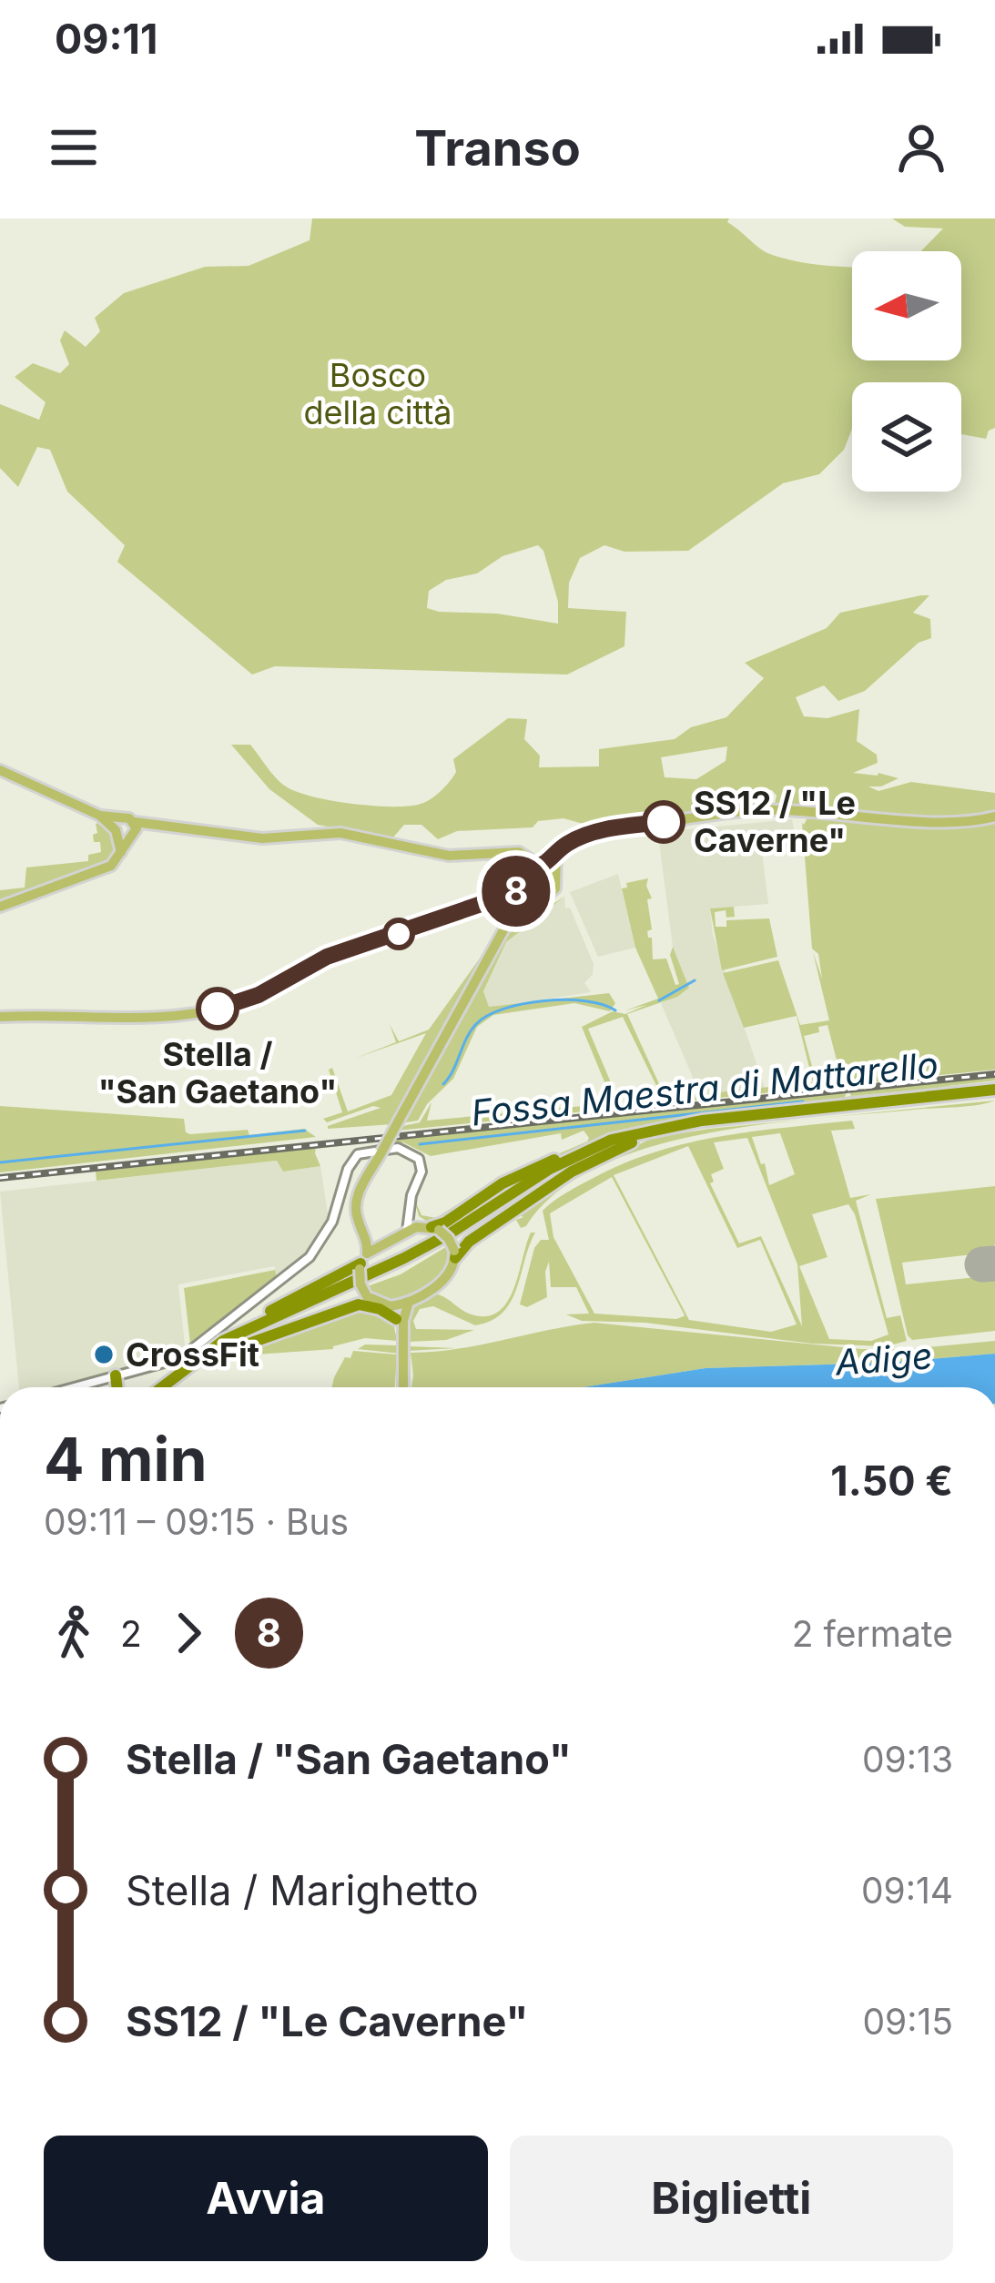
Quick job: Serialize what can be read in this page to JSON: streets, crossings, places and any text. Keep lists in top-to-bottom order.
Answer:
{
  "water": ["Fossa Maestra di Mattarello", "Adige"],
  "parks": ["Bosco della città"],
  "places": ["SS12 / \"Le Caverne\"", "Stella / \"San Gaetano\"", "CrossFit"],
  "lines": ["bus line 8"],
  "north": "left",
  "page": {
    "status": "09:11",
    "header": "Transo",
    "on_map": "8",
    "heading": ["4 min", "09:11 – 09:15 · Bus", "1.50 €"],
    "legs": ["2", "8", "2 fermate"],
    "list": [
      {
        "name": "Stella / \"San Gaetano\"",
        "value": "09:13"
      },
      {
        "name": "Stella / Marighetto",
        "value": "09:14"
      },
      {
        "name": "SS12 / \"Le Caverne\"",
        "value": "09:15"
      }
    ],
    "buttons": ["Avvia", "Biglietti"]
  }
}
